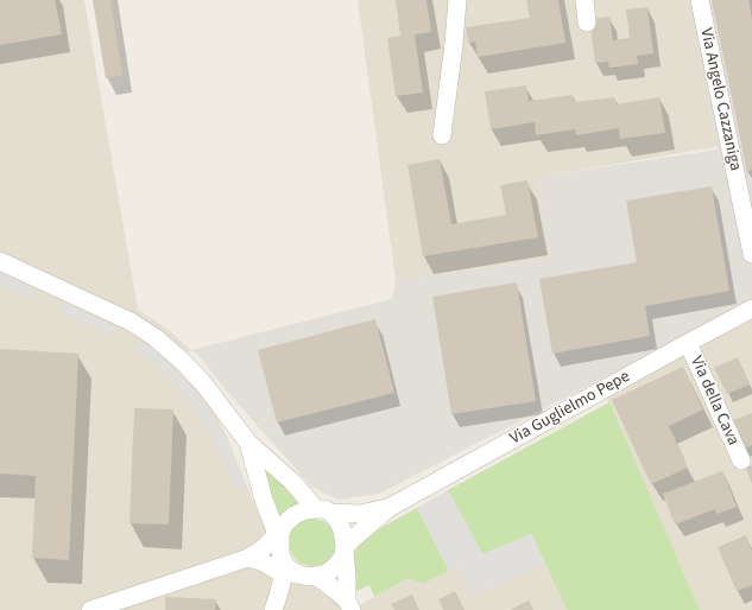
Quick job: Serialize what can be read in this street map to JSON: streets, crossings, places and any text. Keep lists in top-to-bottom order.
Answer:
{
  "streets": {
    "street": ["Via Angelo Cazzaniga", "Via della Cava", "Via Guglielmo Pepe"]
  },
  "crossings": [
    ["Via della Cava", "Via Guglielmo Pepe"]
  ]
}
